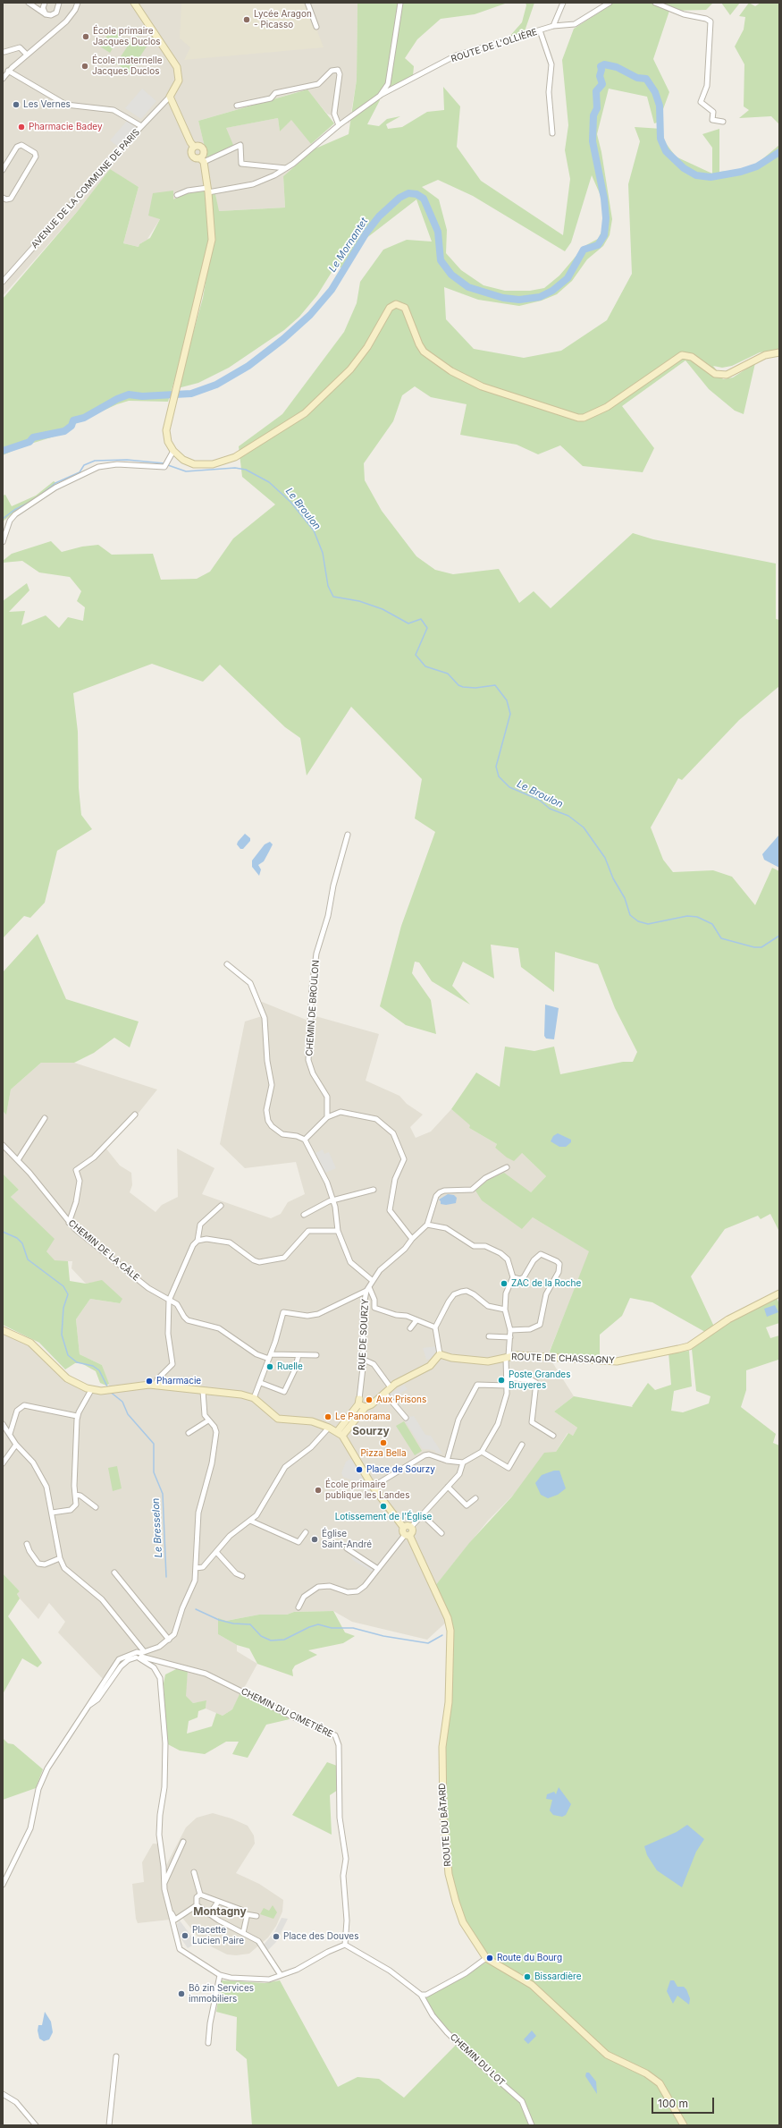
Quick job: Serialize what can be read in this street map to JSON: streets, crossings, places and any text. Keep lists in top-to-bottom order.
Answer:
{
  "streets": {
    "street": [
      "ROUTE DE L'OLLIÈRE",
      "AVENUE DE LA COMMUNE DE PARIS",
      "CHEMIN DE BROULON",
      "CHEMIN DE LA CÂLE",
      "RUE DE SOURZY",
      "ROUTE DE CHASSAGNY",
      "CHEMIN DU CIMETIÈRE",
      "ROUTE DU BÂTARD",
      "CHEMIN DU LOT"
    ]
  },
  "districts": ["Sourzy", "Montagny"],
  "water": ["Le Mornantet", "Le Broulon", "Le Bresselon"],
  "places": [
    "Lycée Aragon - Picasso",
    "École primaire Jacques Duclos",
    "École maternelle Jacques Duclos",
    "Les Vernes",
    "Pharmacie Badey",
    "ZAC de la Roche",
    "Ruelle",
    "Poste Grandes Bruyeres",
    "Pharmacie",
    "Aux Prisons",
    "Le Panorama",
    "Pizza Bella",
    "Place de Sourzy",
    "École primaire publique les Landes",
    "Lotissement de l'Église",
    "Église Saint-André",
    "Placette Lucien Paire",
    "Place des Douves",
    "Route du Bourg",
    "Bissardière",
    "Bô zin Services immobiliers"
  ],
  "scale_bar": "100 m"
}
